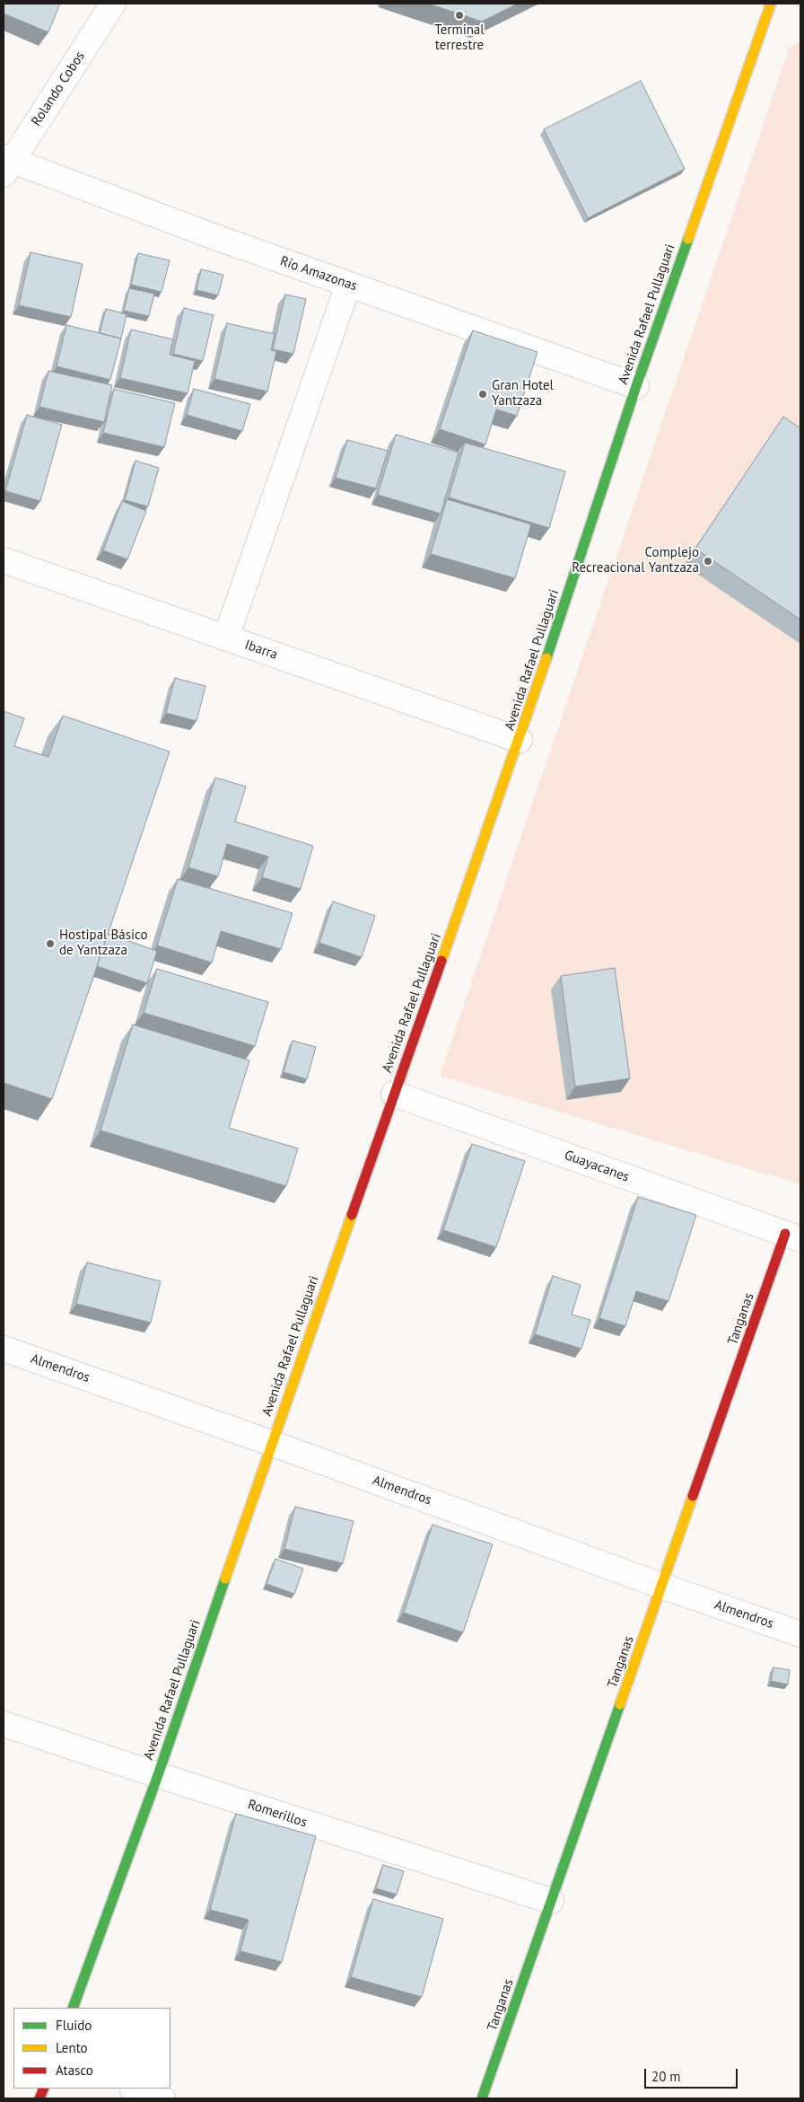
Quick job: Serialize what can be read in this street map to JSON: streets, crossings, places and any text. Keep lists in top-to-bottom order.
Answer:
{
  "streets": {
    "street": [
      "Rolando Cobos",
      "Río Amazonas",
      "Avenida Rafael Pullaguari",
      "Ibarra",
      "Guayacanes",
      "Tanganas",
      "Almendros",
      "Romerillos"
    ]
  },
  "crossings": [
    ["Rolando Cobos", "Río Amazonas"],
    ["Río Amazonas", "Avenida Rafael Pullaguari"],
    ["Avenida Rafael Pullaguari", "Ibarra"],
    ["Avenida Rafael Pullaguari", "Guayacanes"],
    ["Avenida Rafael Pullaguari", "Almendros"],
    ["Avenida Rafael Pullaguari", "Romerillos"],
    ["Guayacanes", "Tanganas"],
    ["Tanganas", "Almendros"],
    ["Tanganas", "Romerillos"]
  ],
  "places": [
    "Terminal terrestre",
    "Gran Hotel Yantzaza",
    "Complejo Recreacional Yantzaza",
    "Hostipal Básico de Yantzaza"
  ],
  "legend": ["Fluido", "Lento", "Atasco"],
  "scale_bar": "20 m"
}
